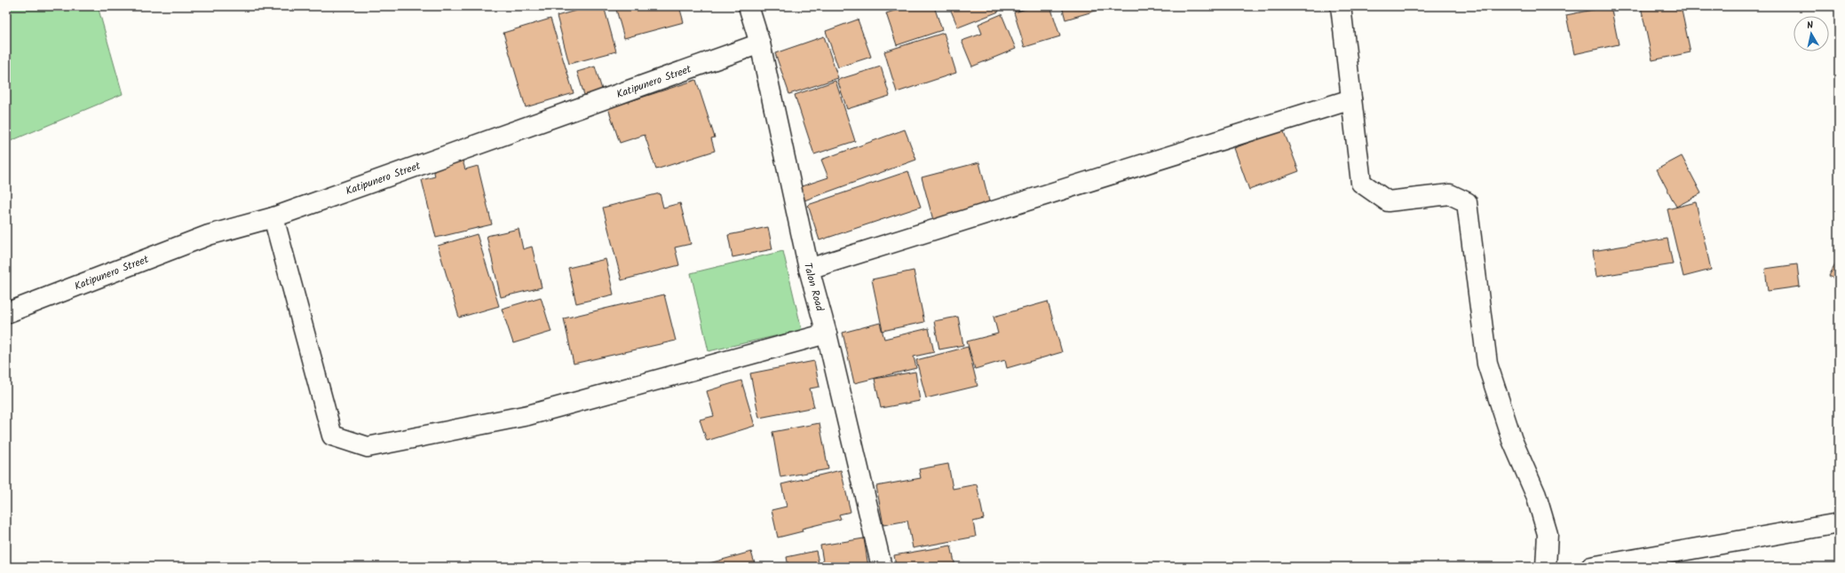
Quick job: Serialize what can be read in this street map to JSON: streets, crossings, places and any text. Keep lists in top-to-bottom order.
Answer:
{
  "streets": {
    "street": ["Katipunero Street", "Talon Road"]
  },
  "crossings": [
    ["Katipunero Street", "Talon Road"]
  ],
  "north": "top"
}
